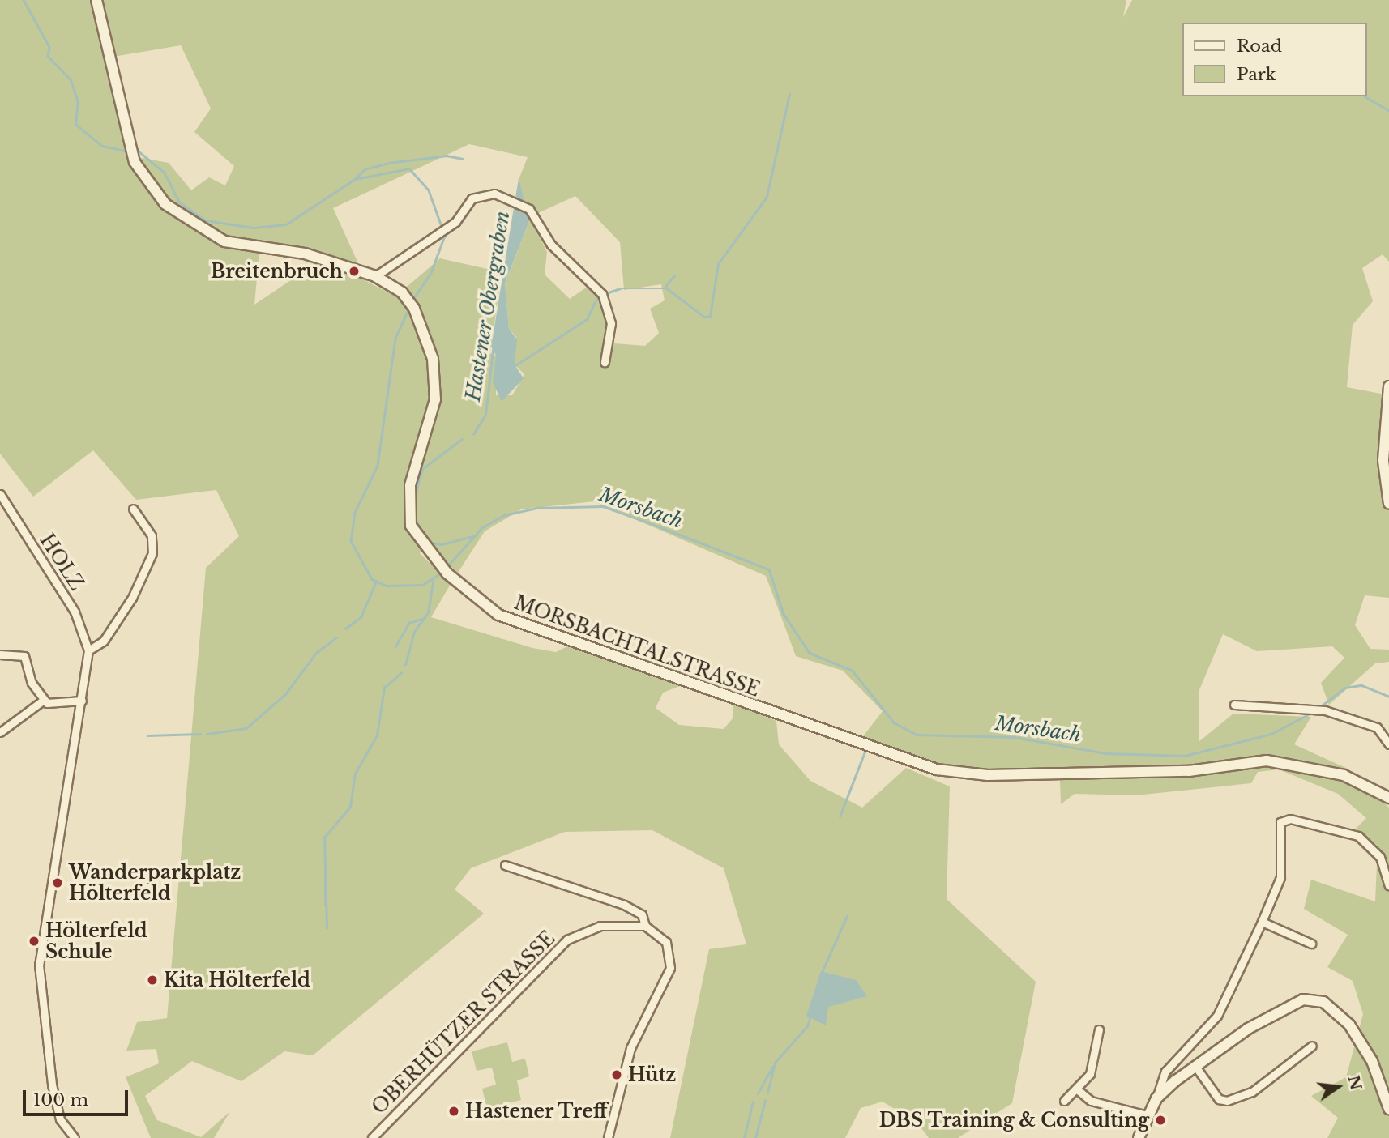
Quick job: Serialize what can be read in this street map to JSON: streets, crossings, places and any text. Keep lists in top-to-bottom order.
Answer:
{
  "streets": {
    "main road": ["MORSBACHTALSTRASSE"],
    "street": ["HOLZ", "OBERHÜTZER STRASSE"]
  },
  "water": ["Hastener Obergraben", "Morsbach"],
  "places": [
    "Breitenbruch",
    "Wanderparkplatz Hölterfeld",
    "Hölterfeld Schule",
    "Kita Hölterfeld",
    "Hütz",
    "Hastener Treff",
    "DBS Training & Consulting"
  ],
  "legend": ["Road", "Park"],
  "scale_bar": "100 m",
  "north": "right"
}
